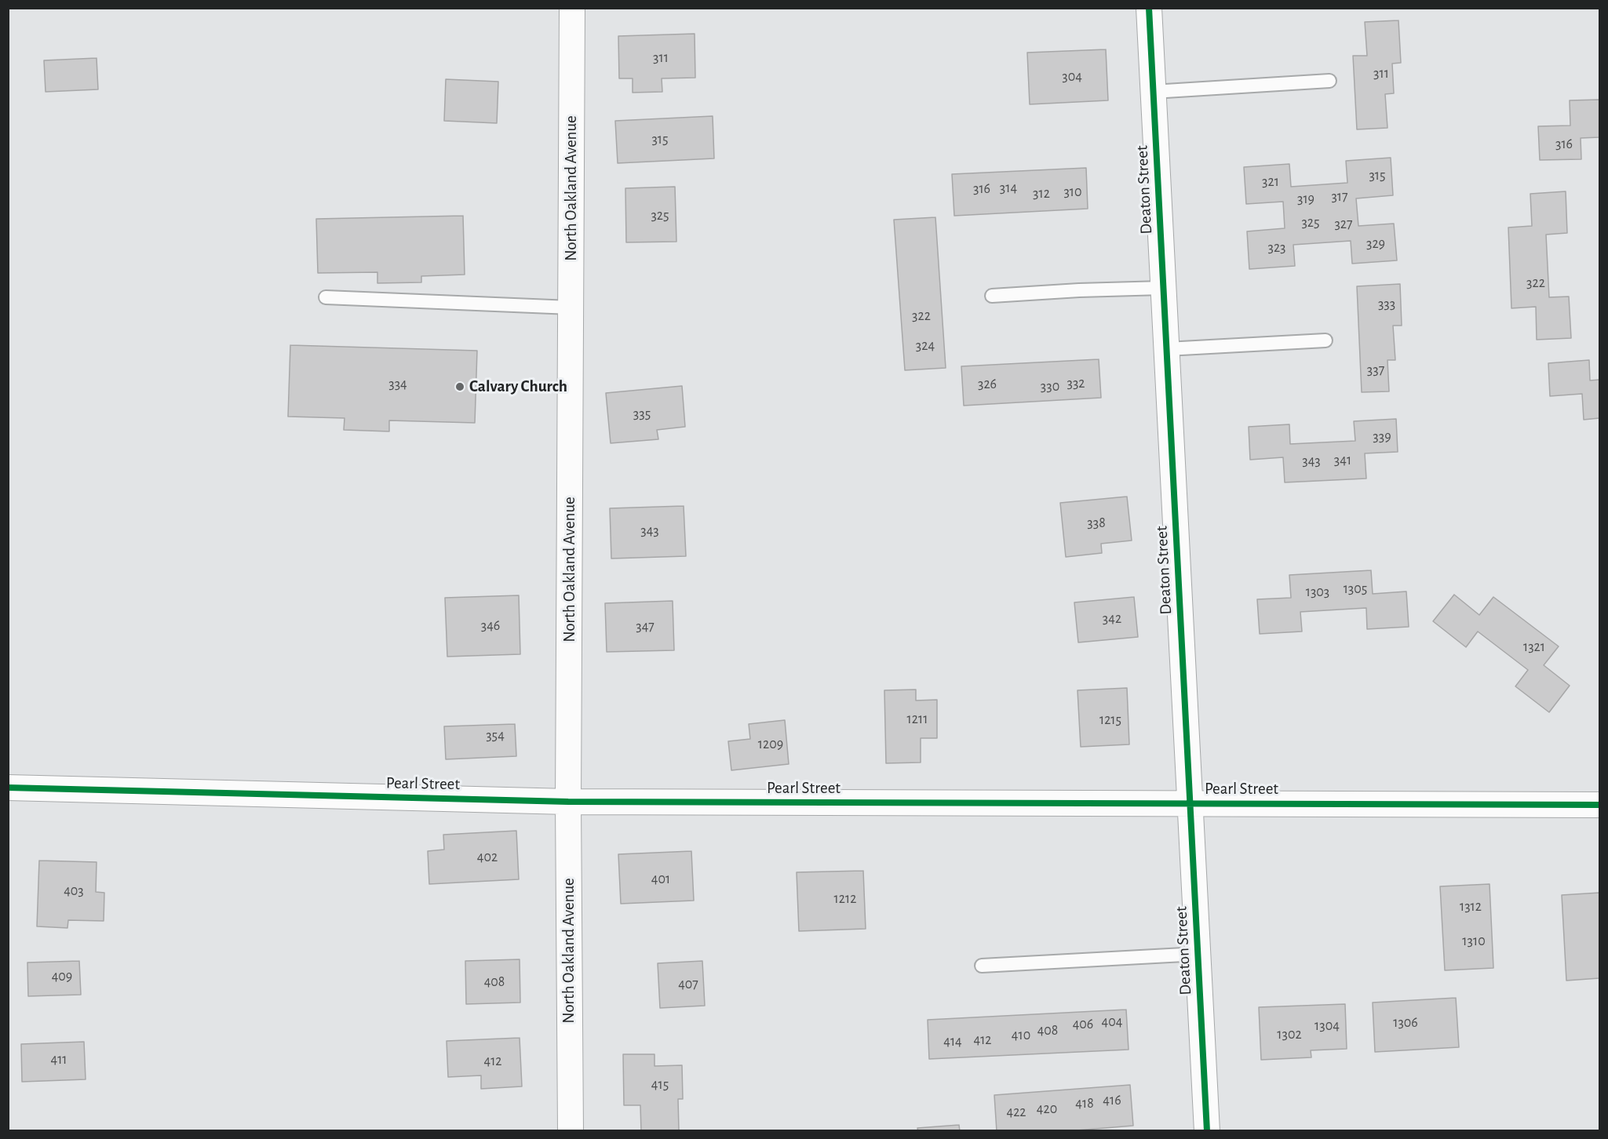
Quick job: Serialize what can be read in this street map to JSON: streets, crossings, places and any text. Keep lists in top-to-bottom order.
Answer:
{
  "streets": {
    "street": ["North Oakland Avenue", "Deaton Street", "Pearl Street"]
  },
  "crossings": [
    ["North Oakland Avenue", "Pearl Street"],
    ["Deaton Street", "Pearl Street"]
  ],
  "places": ["Calvary Church"],
  "house_numbers": [
    "311",
    "311",
    "304",
    "315",
    "316",
    "315",
    "321",
    "314",
    "316",
    "310",
    "312",
    "317",
    "319",
    "325",
    "325",
    "327",
    "329",
    "323",
    "322",
    "333",
    "322",
    "324",
    "337",
    "332",
    "334",
    "326",
    "330",
    "335",
    "339",
    "341",
    "343",
    "338",
    "343",
    "1305",
    "1303",
    "342",
    "346",
    "347",
    "1321",
    "1211",
    "1215",
    "354",
    "1209",
    "402",
    "401",
    "403",
    "1212",
    "1312",
    "1310",
    "409",
    "408",
    "407",
    "404",
    "1306",
    "406",
    "1304",
    "408",
    "1302",
    "410",
    "412",
    "414",
    "411",
    "412",
    "415",
    "416",
    "418",
    "420",
    "422"
  ]
}
